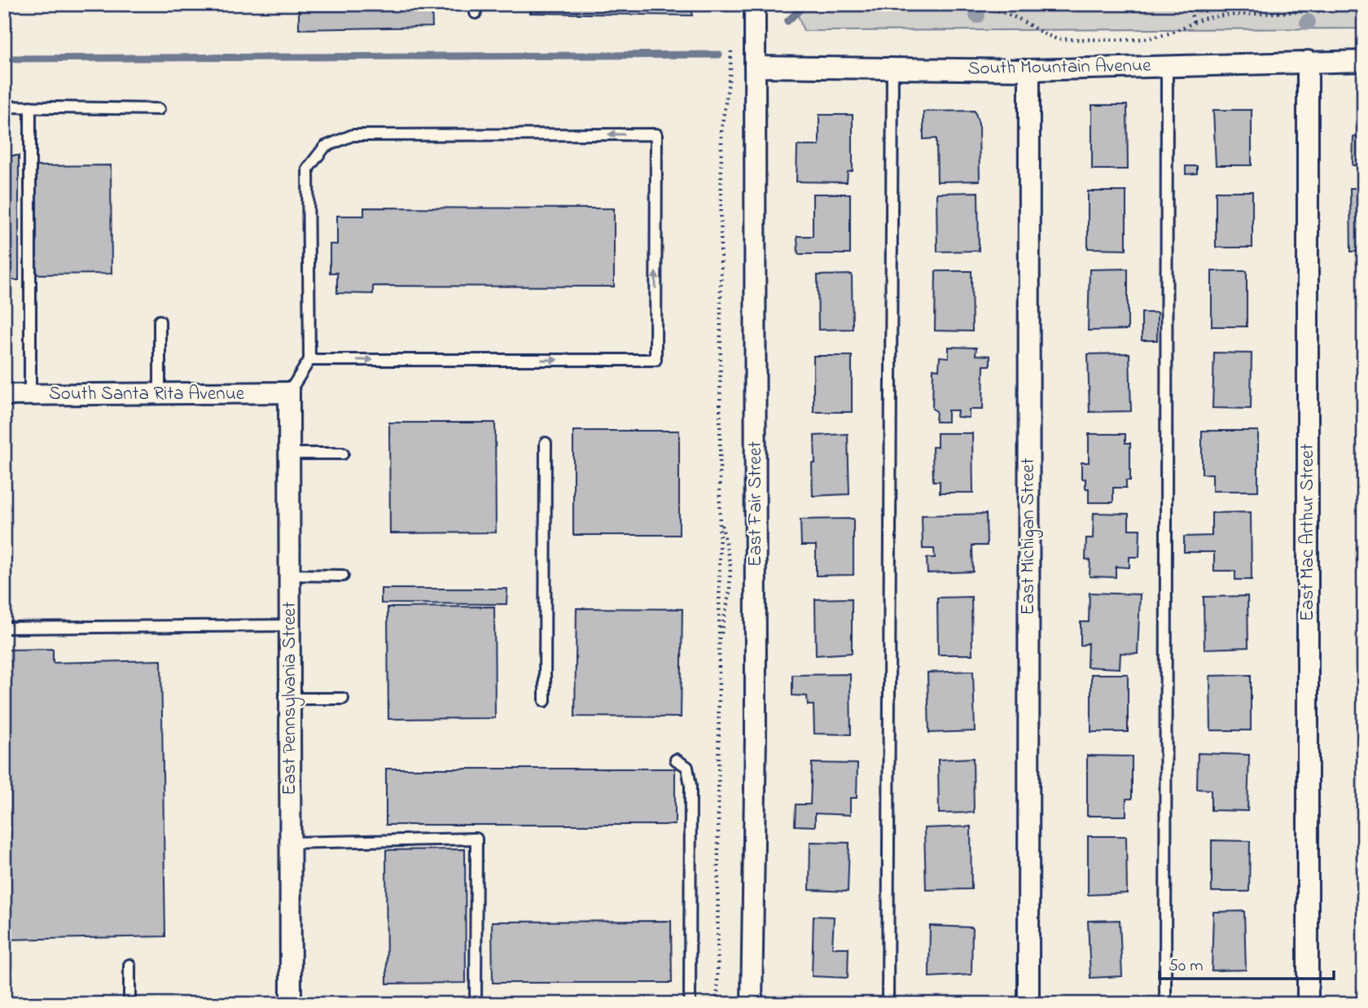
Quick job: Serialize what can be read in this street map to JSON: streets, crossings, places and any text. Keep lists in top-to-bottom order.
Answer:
{
  "streets": {
    "street": [
      "South Mountain Avenue",
      "South Santa Rita Avenue",
      "East Fair Street",
      "East Mac Arthur Street",
      "East Michigan Street",
      "East Pennsylvania Street"
    ]
  },
  "crossings": [
    ["South Mountain Avenue", "East Fair Street"],
    ["South Mountain Avenue", "East Mac Arthur Street"],
    ["South Mountain Avenue", "East Michigan Street"],
    ["South Santa Rita Avenue", "East Pennsylvania Street"]
  ],
  "scale_bar": "50 m"
}
